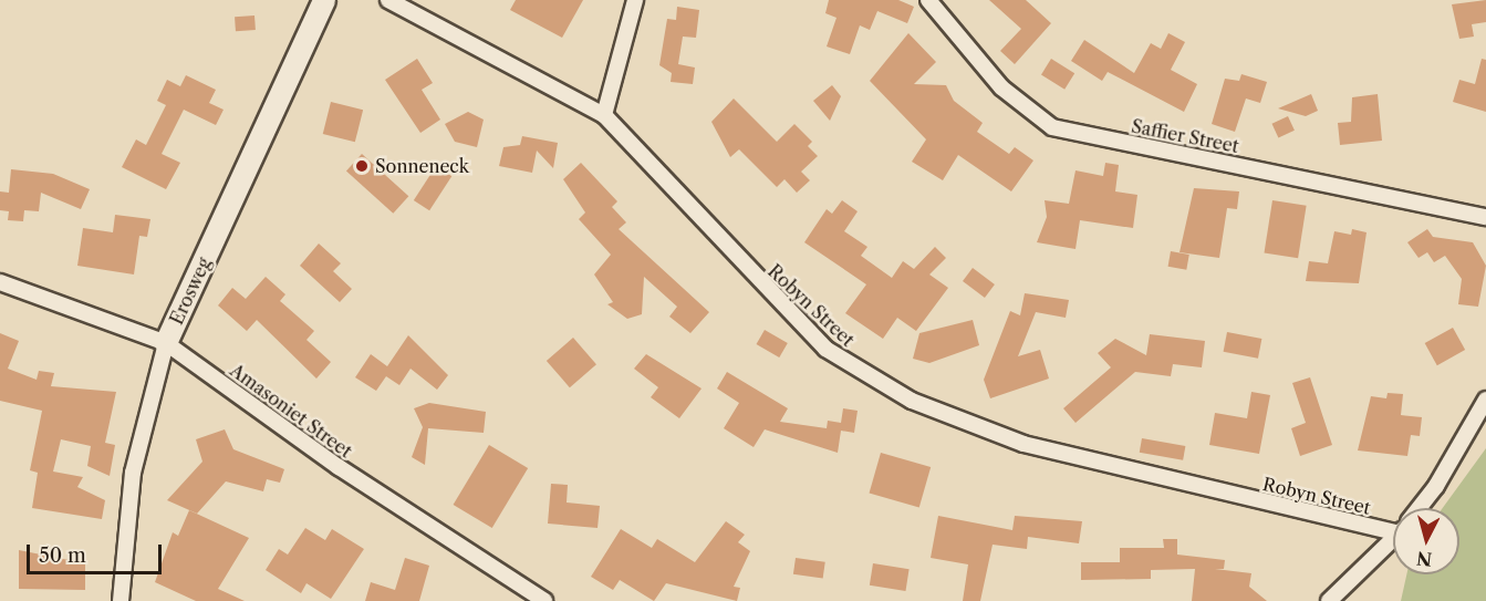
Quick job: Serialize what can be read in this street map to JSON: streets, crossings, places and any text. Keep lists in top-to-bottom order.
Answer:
{
  "streets": {
    "street": [
      "Saffier Street",
      "Erosweg",
      "Robyn Street",
      "Amasoniet Street"
    ]
  },
  "crossings": [
    ["Erosweg", "Amasoniet Street"]
  ],
  "places": ["Sonneneck"],
  "scale_bar": "50 m",
  "north": "bottom"
}
